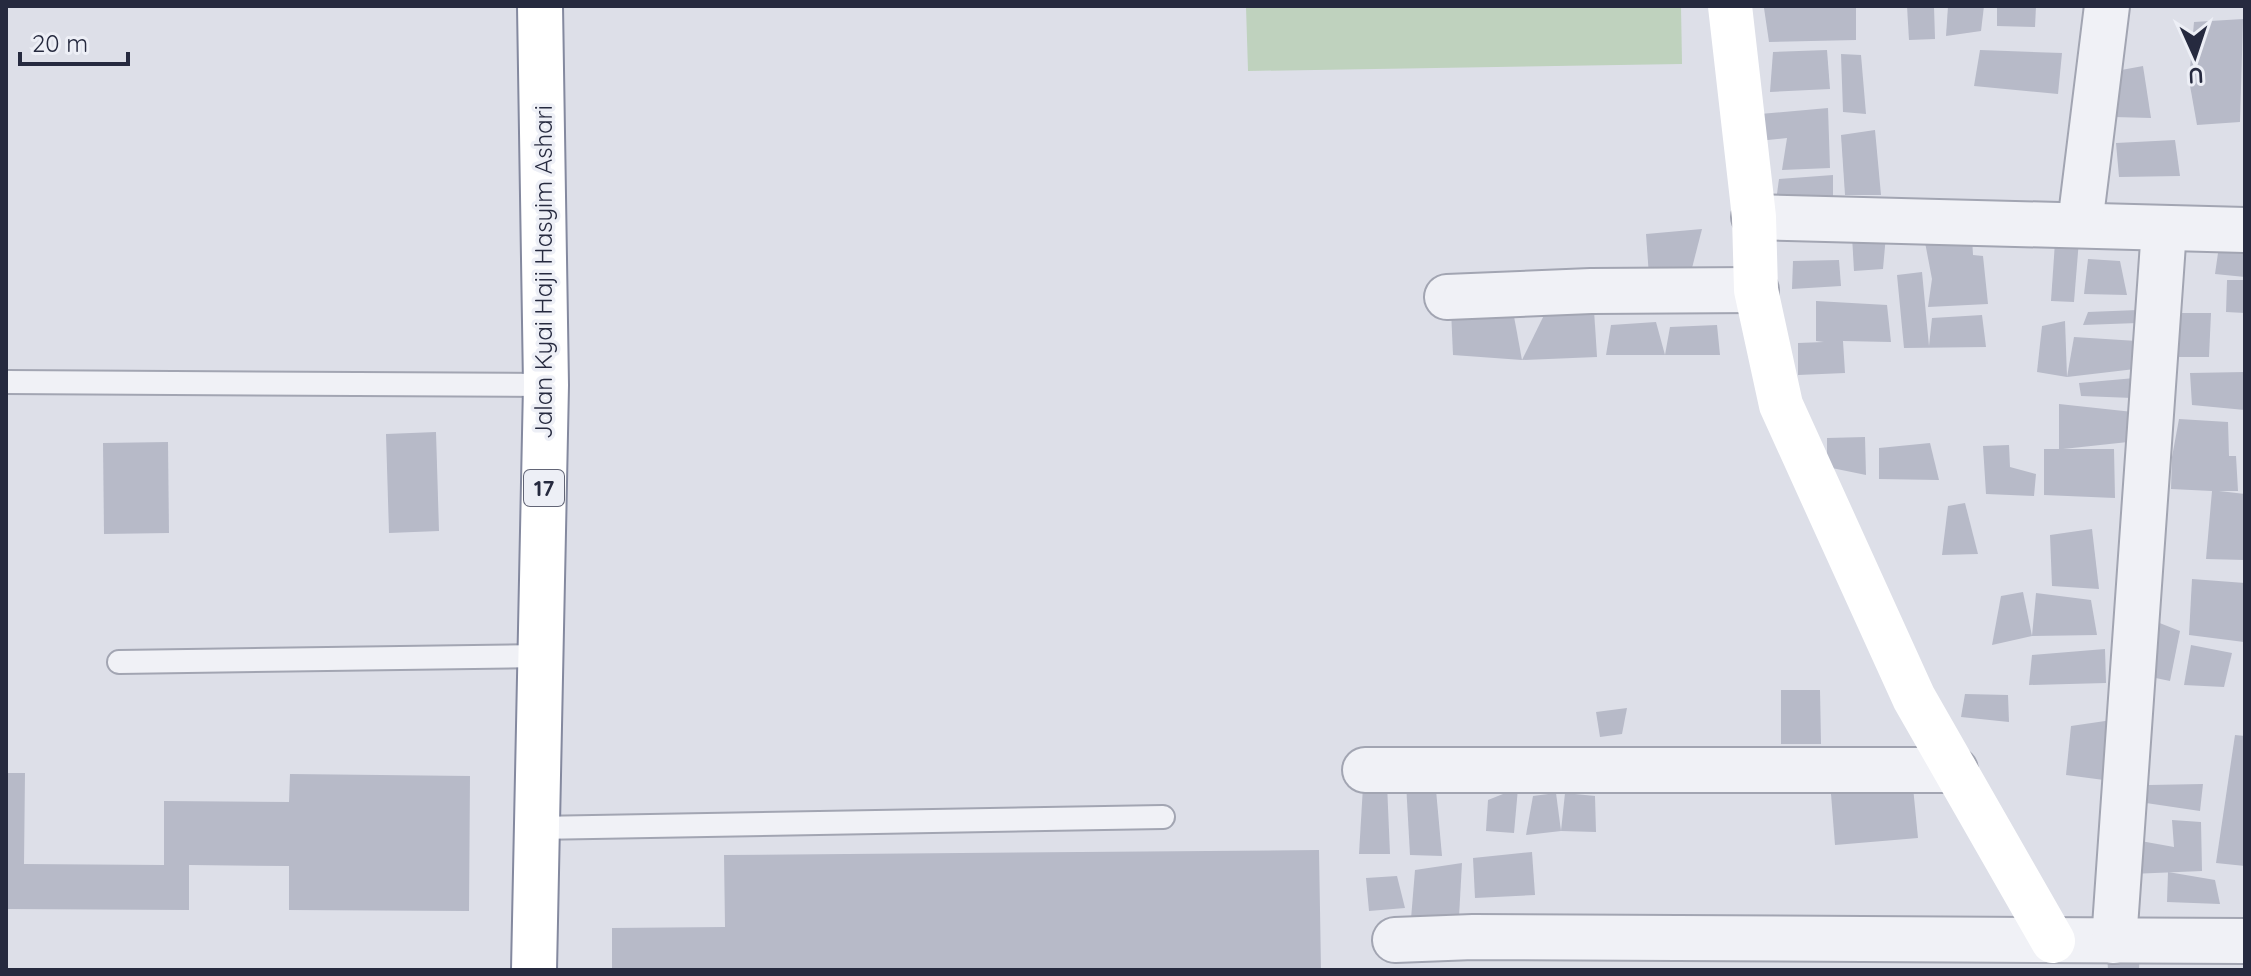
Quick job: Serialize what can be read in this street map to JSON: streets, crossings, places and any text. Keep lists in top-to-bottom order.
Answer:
{
  "streets": {
    "main road": ["Jalan Kyai Haji Hasyim Ashari", "17"]
  },
  "scale_bar": "20 m",
  "north": "bottom"
}
